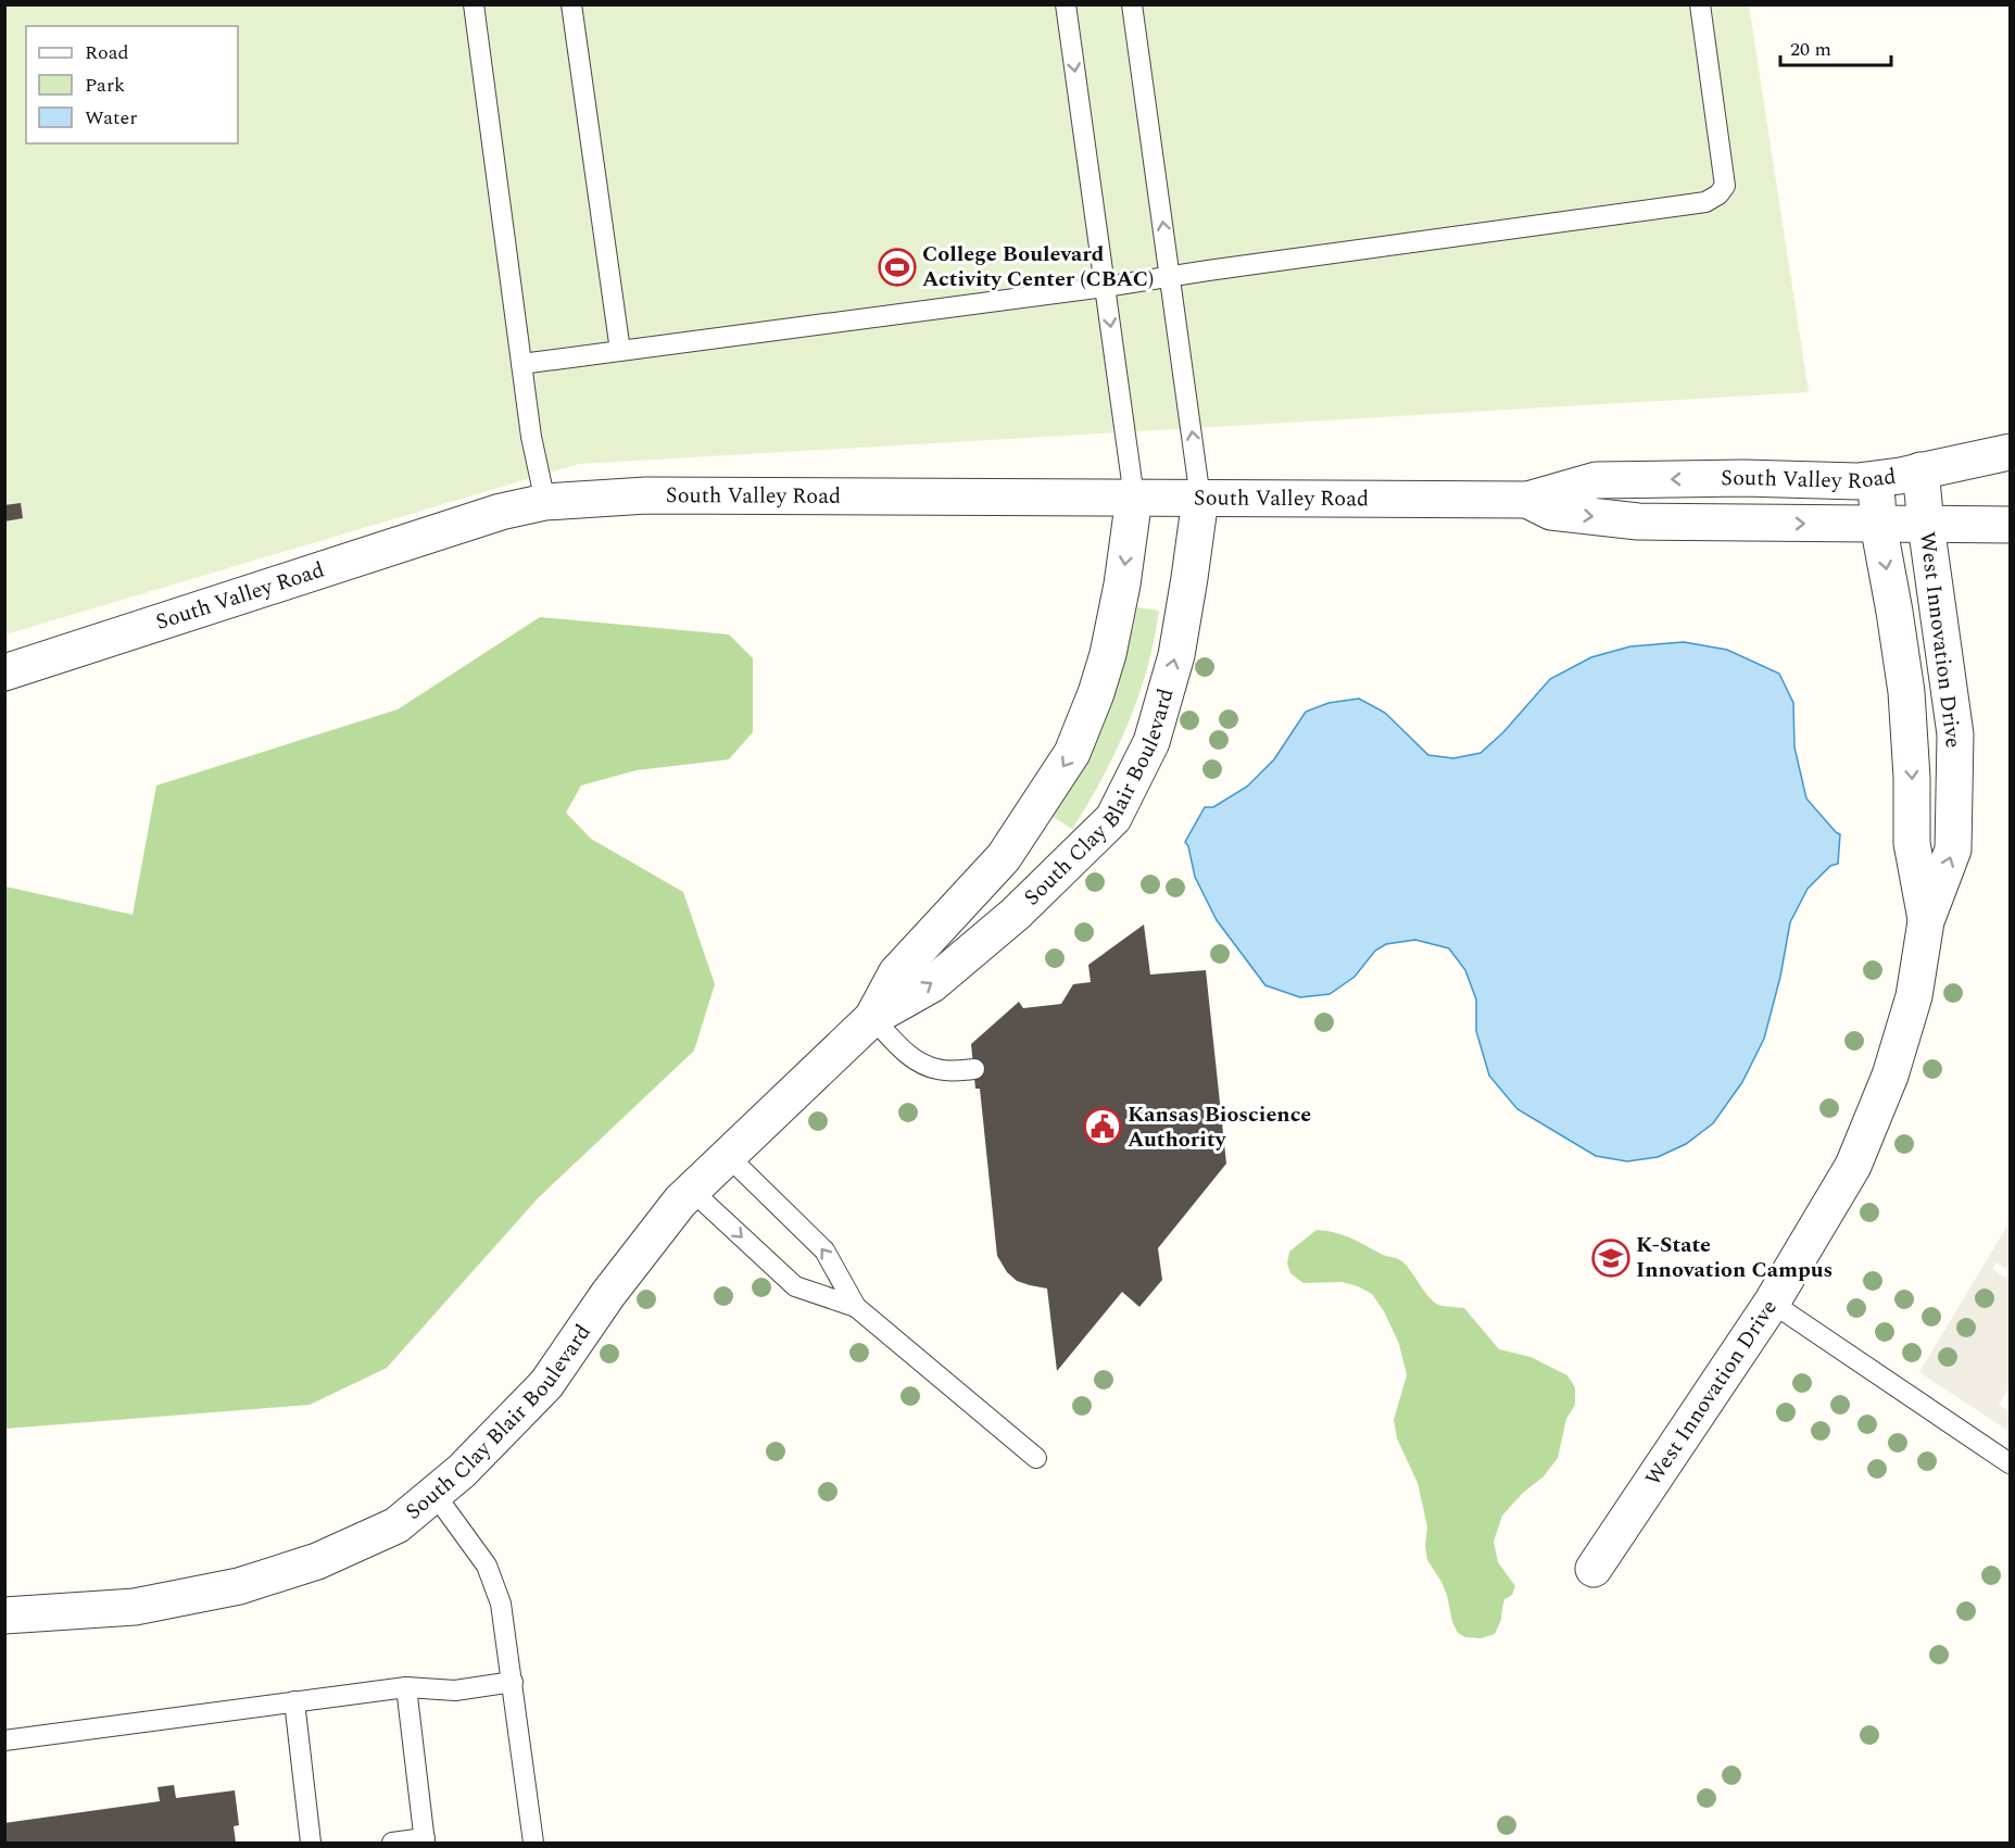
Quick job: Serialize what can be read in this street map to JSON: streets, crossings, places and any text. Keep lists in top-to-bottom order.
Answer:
{
  "streets": {
    "street": ["South Valley Road", "West Innovation Drive", "South Clay Blair Boulevard"]
  },
  "crossings": [
    ["South Valley Road", "West Innovation Drive"],
    ["South Valley Road", "South Clay Blair Boulevard"]
  ],
  "places": {
    "sports": ["College Boulevard Activity Center (CBAC)"],
    "public building": ["Kansas Bioscience Authority"],
    "school or university": ["K-State Innovation Campus"]
  },
  "legend": ["Road", "Park", "Water"],
  "scale_bar": "20 m"
}
